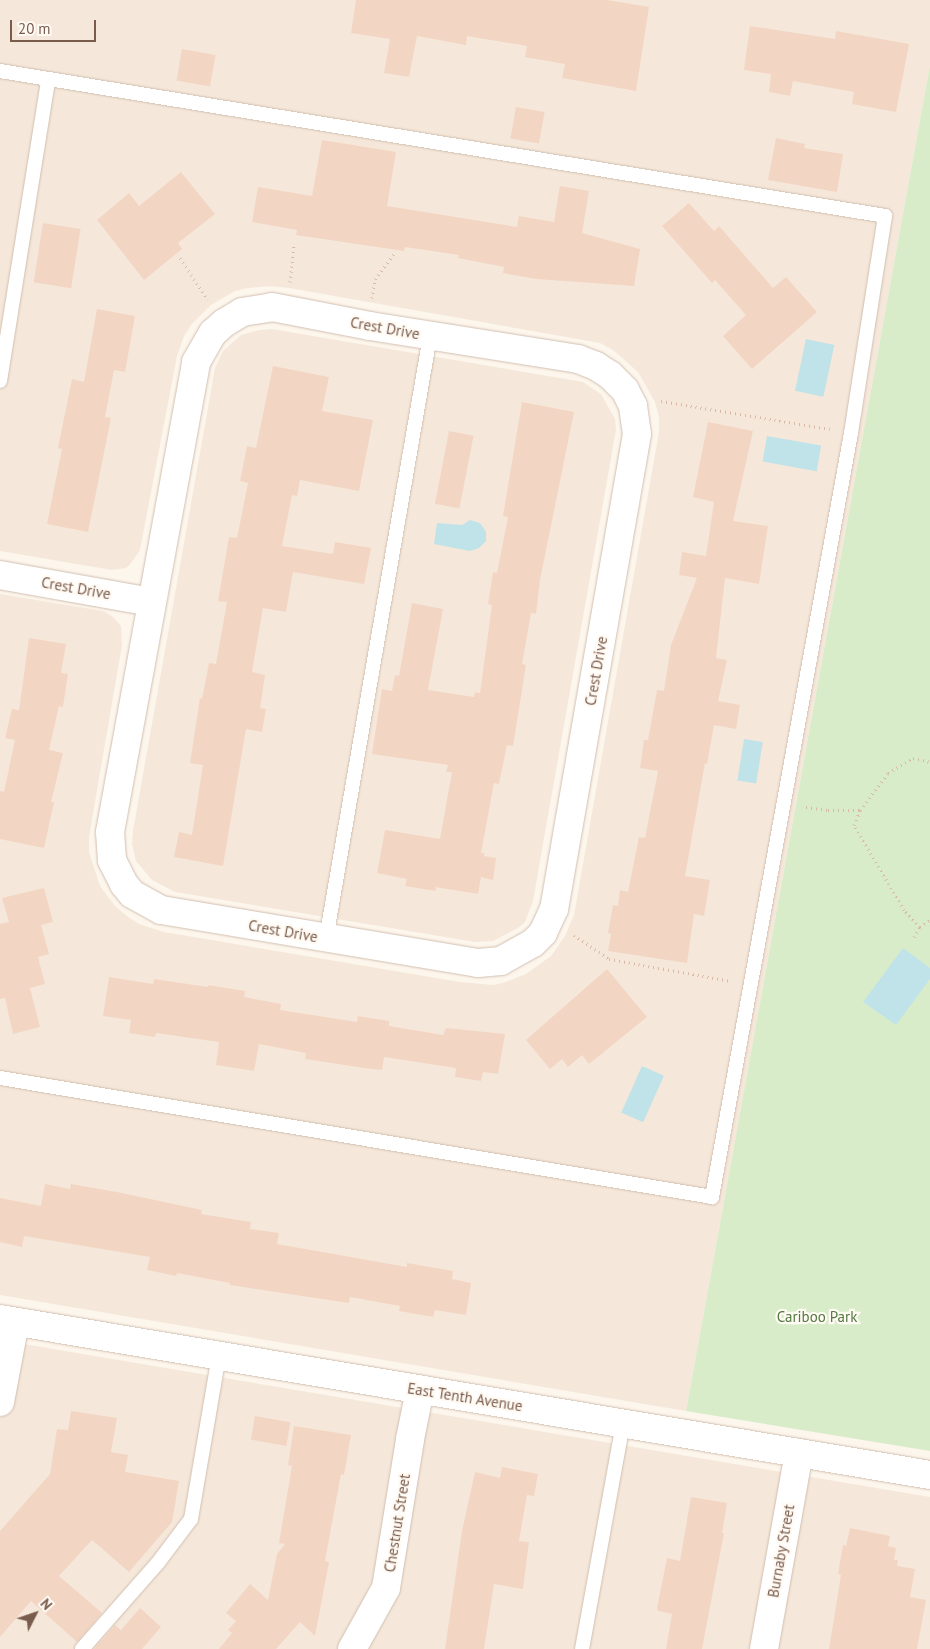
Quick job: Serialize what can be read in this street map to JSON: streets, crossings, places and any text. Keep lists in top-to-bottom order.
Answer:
{
  "streets": {
    "street": [
      "Crest Drive",
      "East Tenth Avenue",
      "Chestnut Street",
      "Burnaby Street"
    ]
  },
  "crossings": [
    ["East Tenth Avenue", "Chestnut Street"],
    ["East Tenth Avenue", "Burnaby Street"]
  ],
  "parks": ["Cariboo Park"],
  "scale_bar": "20 m",
  "north": "top right"
}
